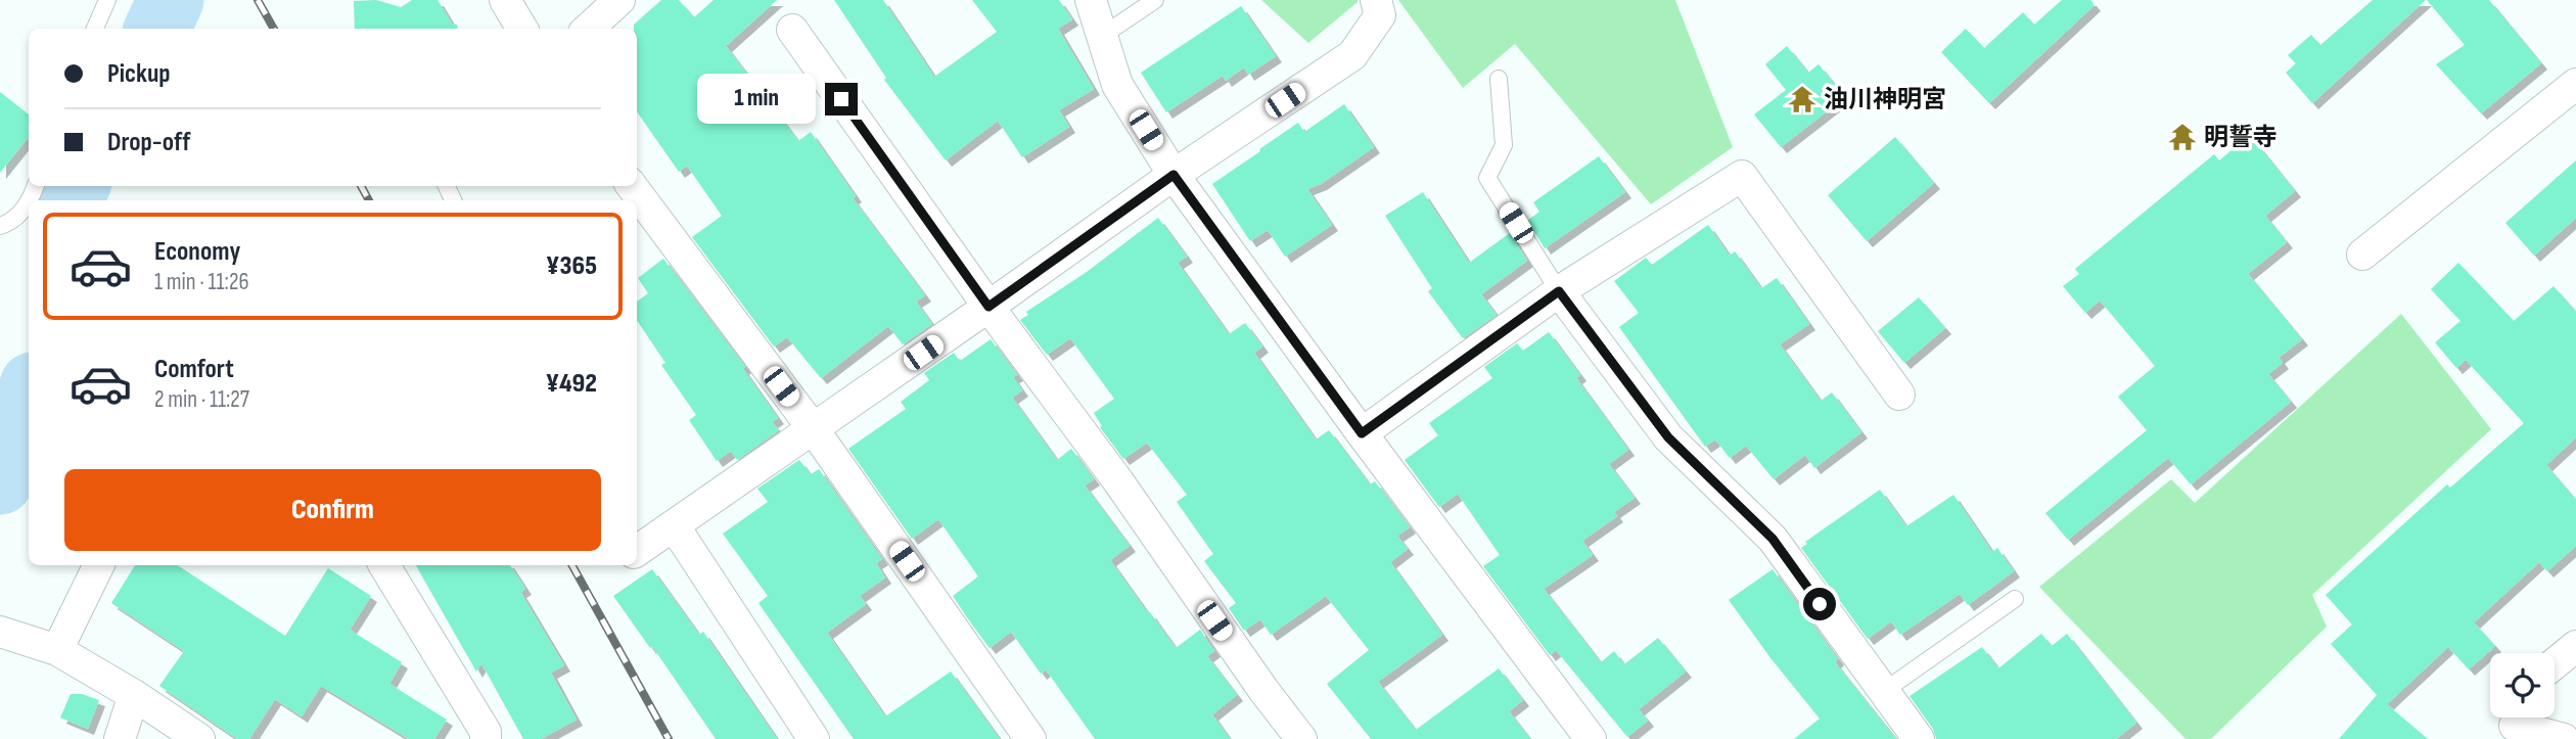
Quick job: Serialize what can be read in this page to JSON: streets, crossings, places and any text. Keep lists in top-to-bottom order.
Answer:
{
  "places": {
    "temple": ["油川神明宮", "明誓寺"]
  },
  "page": {
    "banner": ["Pickup", "Drop-off"],
    "bubble": "1 min",
    "list": [
      {
        "name": "Economy",
        "note": "1 min · 11:26",
        "value": "¥365"
      },
      {
        "name": "Comfort",
        "note": "2 min · 11:27",
        "value": "¥492"
      }
    ],
    "buttons": "Confirm"
  }
}
